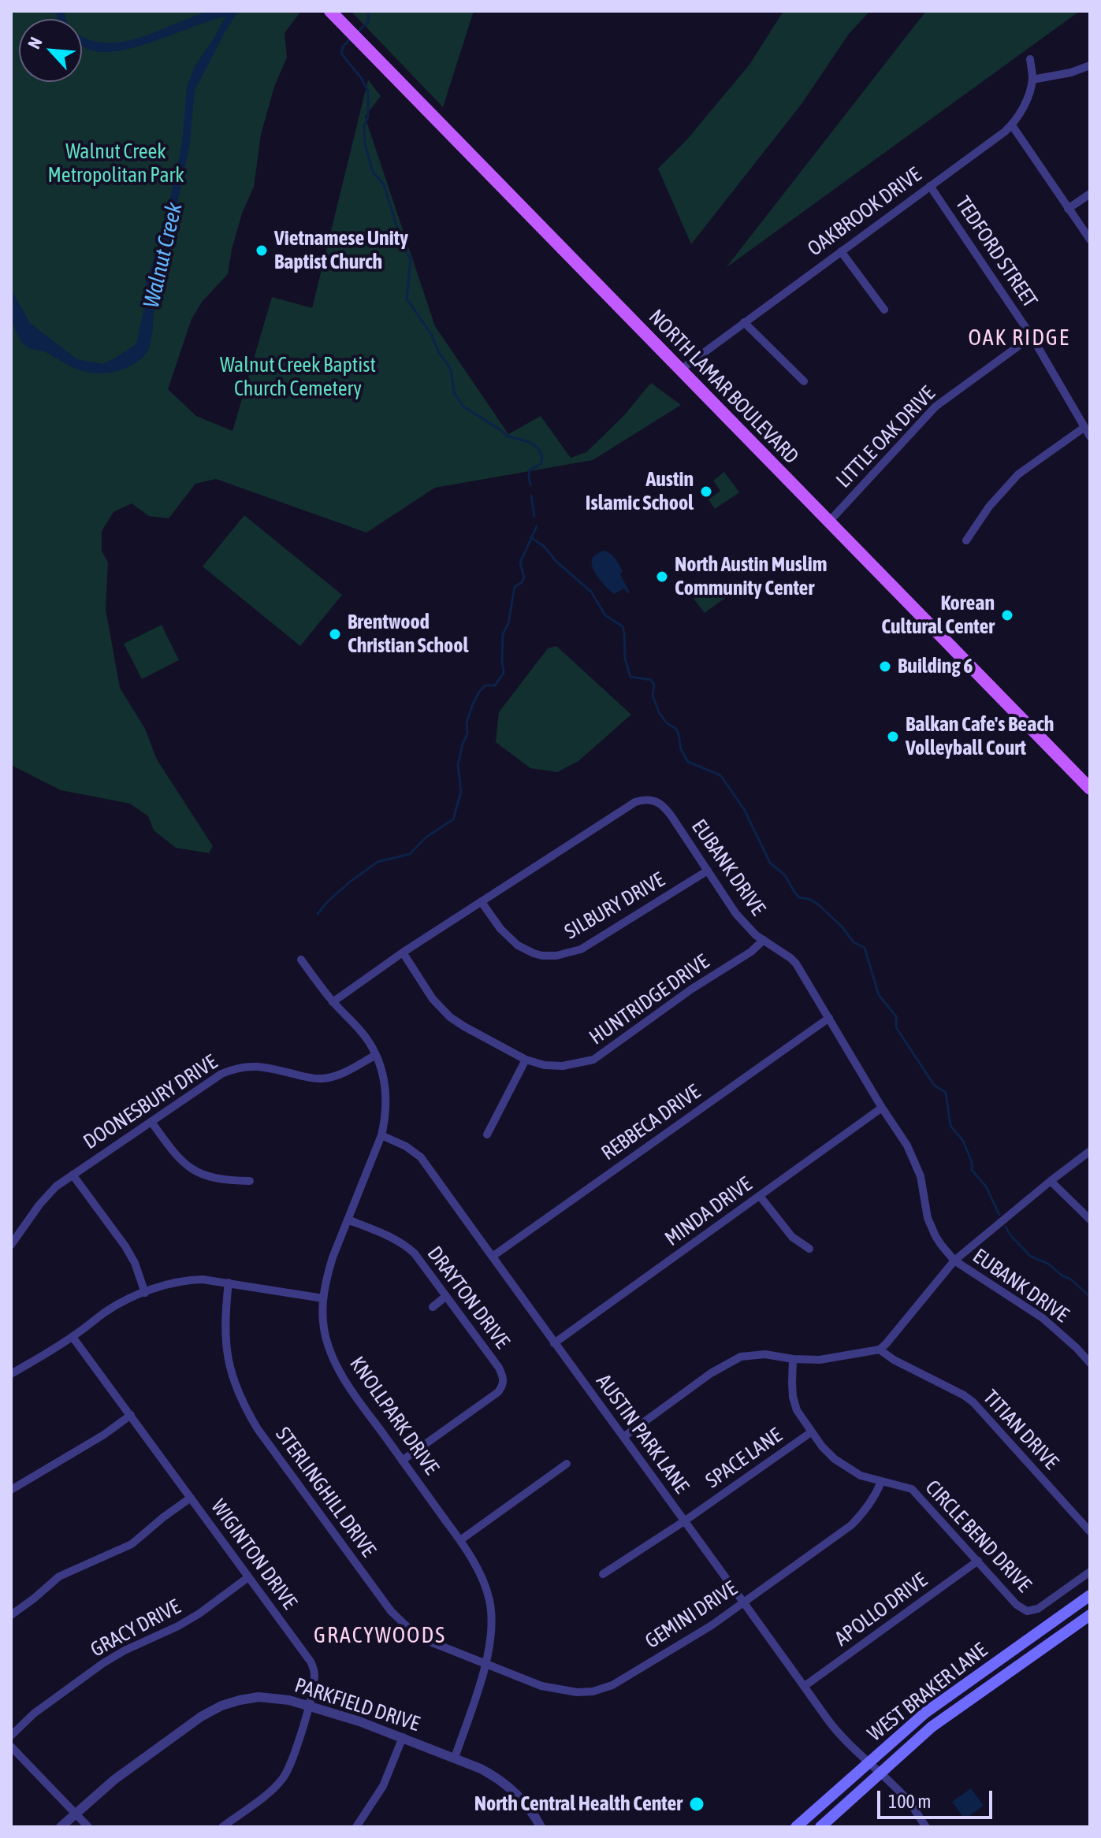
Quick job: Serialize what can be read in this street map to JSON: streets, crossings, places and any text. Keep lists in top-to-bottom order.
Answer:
{
  "streets": {
    "main road": ["NORTH LAMAR BOULEVARD", "WEST BRAKER LANE"],
    "street": [
      "OAKBROOK DRIVE",
      "TEDFORD STREET",
      "LITTLE OAK DRIVE",
      "EUBANK DRIVE",
      "SILBURY DRIVE",
      "HUNTRIDGE DRIVE",
      "DOONESBURY DRIVE",
      "REBBECA DRIVE",
      "MINDA DRIVE",
      "DRAYTON DRIVE",
      "KNOLLPARK DRIVE",
      "TITIAN DRIVE",
      "AUSTIN PARK LANE",
      "SPACE LANE",
      "STERLINGHILL DRIVE",
      "CIRCLE BEND DRIVE",
      "WIGINTON DRIVE",
      "APOLLO DRIVE",
      "GEMINI DRIVE",
      "GRACY DRIVE",
      "PARKFIELD DRIVE"
    ]
  },
  "crossings": [
    ["OAKBROOK DRIVE", "TEDFORD STREET"],
    ["OAKBROOK DRIVE", "NORTH LAMAR BOULEVARD"],
    ["TEDFORD STREET", "LITTLE OAK DRIVE"],
    ["NORTH LAMAR BOULEVARD", "LITTLE OAK DRIVE"],
    ["EUBANK DRIVE", "SILBURY DRIVE"],
    ["EUBANK DRIVE", "HUNTRIDGE DRIVE"],
    ["EUBANK DRIVE", "REBBECA DRIVE"],
    ["EUBANK DRIVE", "MINDA DRIVE"],
    ["EUBANK DRIVE", "KNOLLPARK DRIVE"],
    ["DOONESBURY DRIVE", "KNOLLPARK DRIVE"],
    ["REBBECA DRIVE", "AUSTIN PARK LANE"],
    ["MINDA DRIVE", "AUSTIN PARK LANE"],
    ["DRAYTON DRIVE", "KNOLLPARK DRIVE"],
    ["KNOLLPARK DRIVE", "AUSTIN PARK LANE"],
    ["KNOLLPARK DRIVE", "STERLINGHILL DRIVE"],
    ["KNOLLPARK DRIVE", "GEMINI DRIVE"],
    ["KNOLLPARK DRIVE", "PARKFIELD DRIVE"],
    ["AUSTIN PARK LANE", "SPACE LANE"],
    ["AUSTIN PARK LANE", "APOLLO DRIVE"],
    ["AUSTIN PARK LANE", "GEMINI DRIVE"],
    ["AUSTIN PARK LANE", "WEST BRAKER LANE"],
    ["SPACE LANE", "CIRCLE BEND DRIVE"],
    ["STERLINGHILL DRIVE", "GEMINI DRIVE"],
    ["CIRCLE BEND DRIVE", "APOLLO DRIVE"],
    ["CIRCLE BEND DRIVE", "GEMINI DRIVE"],
    ["WIGINTON DRIVE", "GRACY DRIVE"],
    ["WIGINTON DRIVE", "PARKFIELD DRIVE"]
  ],
  "districts": ["OAK RIDGE", "GRACYWOODS"],
  "water": ["Walnut Creek"],
  "parks": ["Walnut Creek Metropolitan Park", "Walnut Creek Baptist Church Cemetery"],
  "places": [
    "Vietnamese Unity Baptist Church",
    "Austin Islamic School",
    "North Austin Muslim Community Center",
    "Korean Cultural Center",
    "Brentwood Christian School",
    "Building 6",
    "Balkan Cafe's Beach Volleyball Court",
    "North Central Health Center"
  ],
  "scale_bar": "100 m",
  "north": "top left"
}
